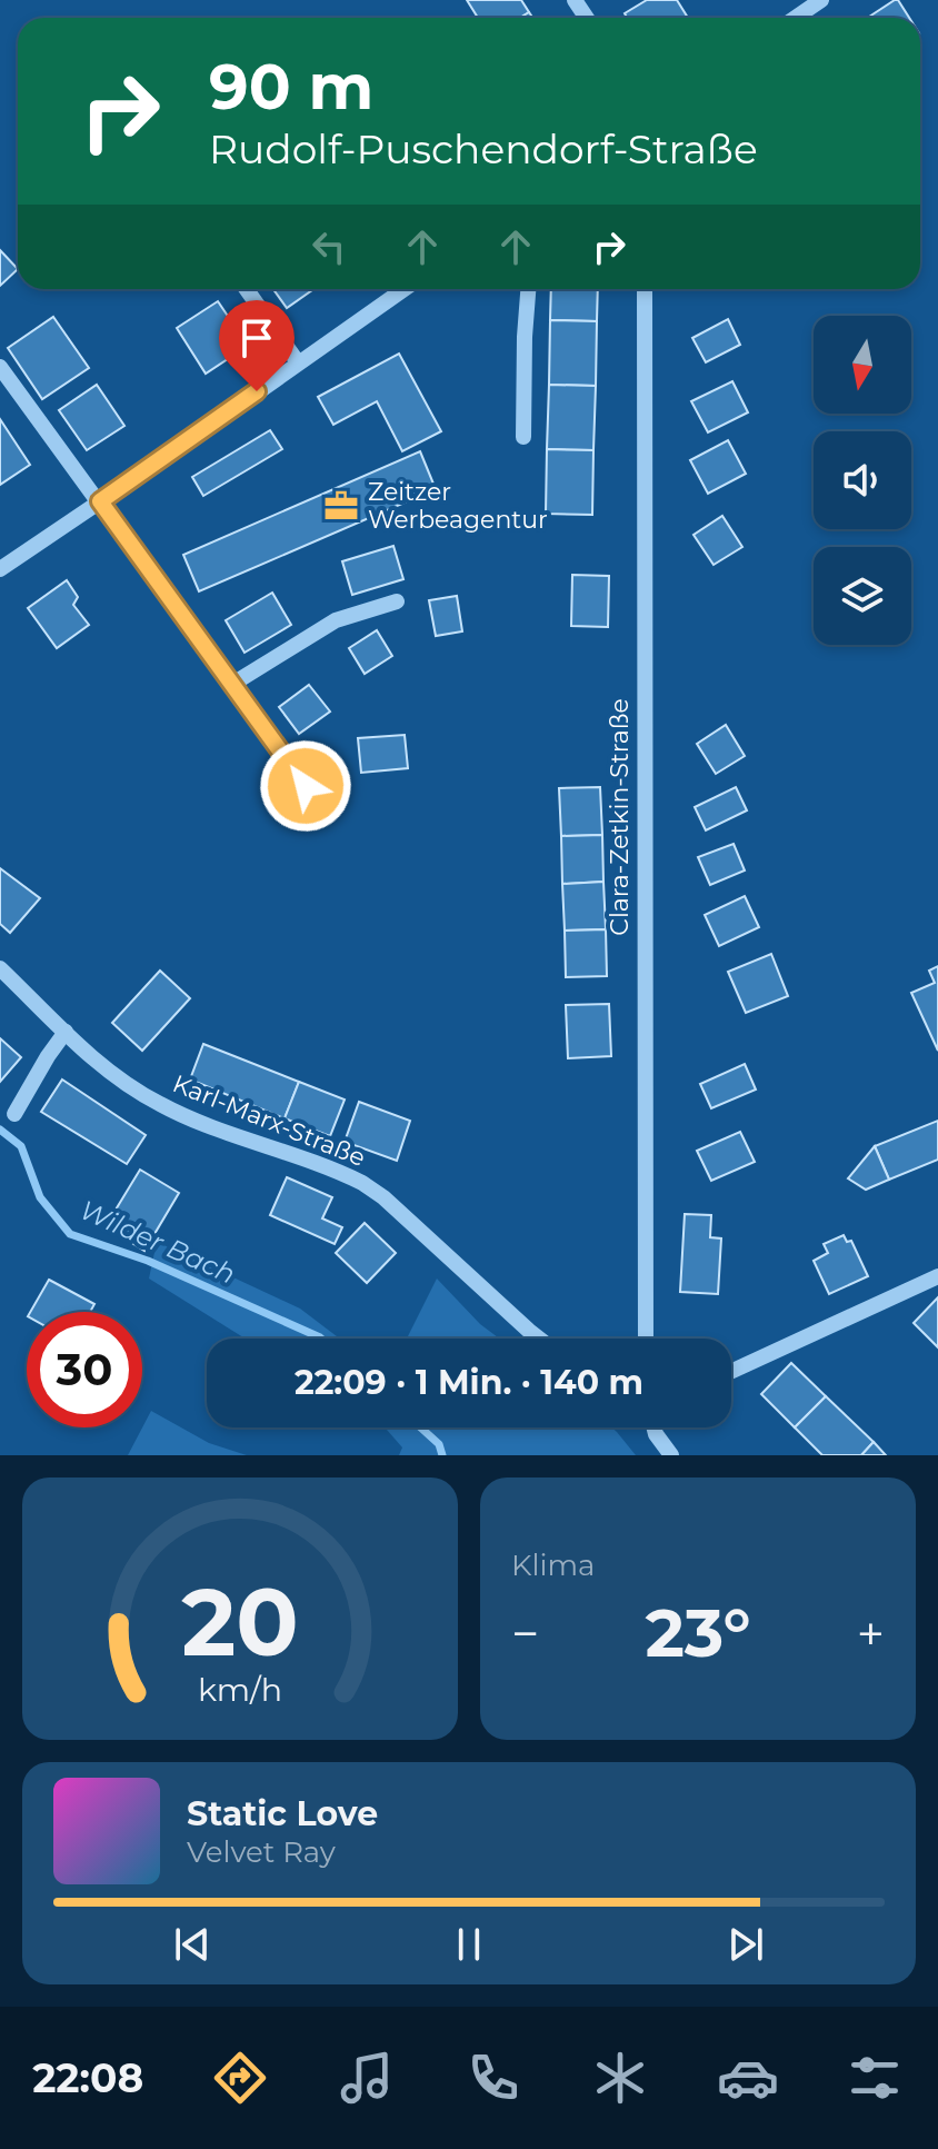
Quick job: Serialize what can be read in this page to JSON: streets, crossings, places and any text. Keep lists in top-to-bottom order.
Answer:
{
  "streets": {
    "street": ["Clara-Zetkin-Straße", "Karl-Marx-Straße"]
  },
  "water": ["Wilder Bach"],
  "places": {
    "office": ["Zeitzer Werbeagentur"]
  },
  "north": "bottom",
  "page": {
    "turn": ["90 m", "Rudolf-Puschendorf-Straße"],
    "limit": "30",
    "trip": "22:09 · 1 Min. · 140 m",
    "tile": "Klima",
    "heat": ["−", "23°", "+"],
    "song": ["Static Love", "Velvet Ray"],
    "tabs": "22:08",
    "gauge": ["20", "km/h"]
  }
}
